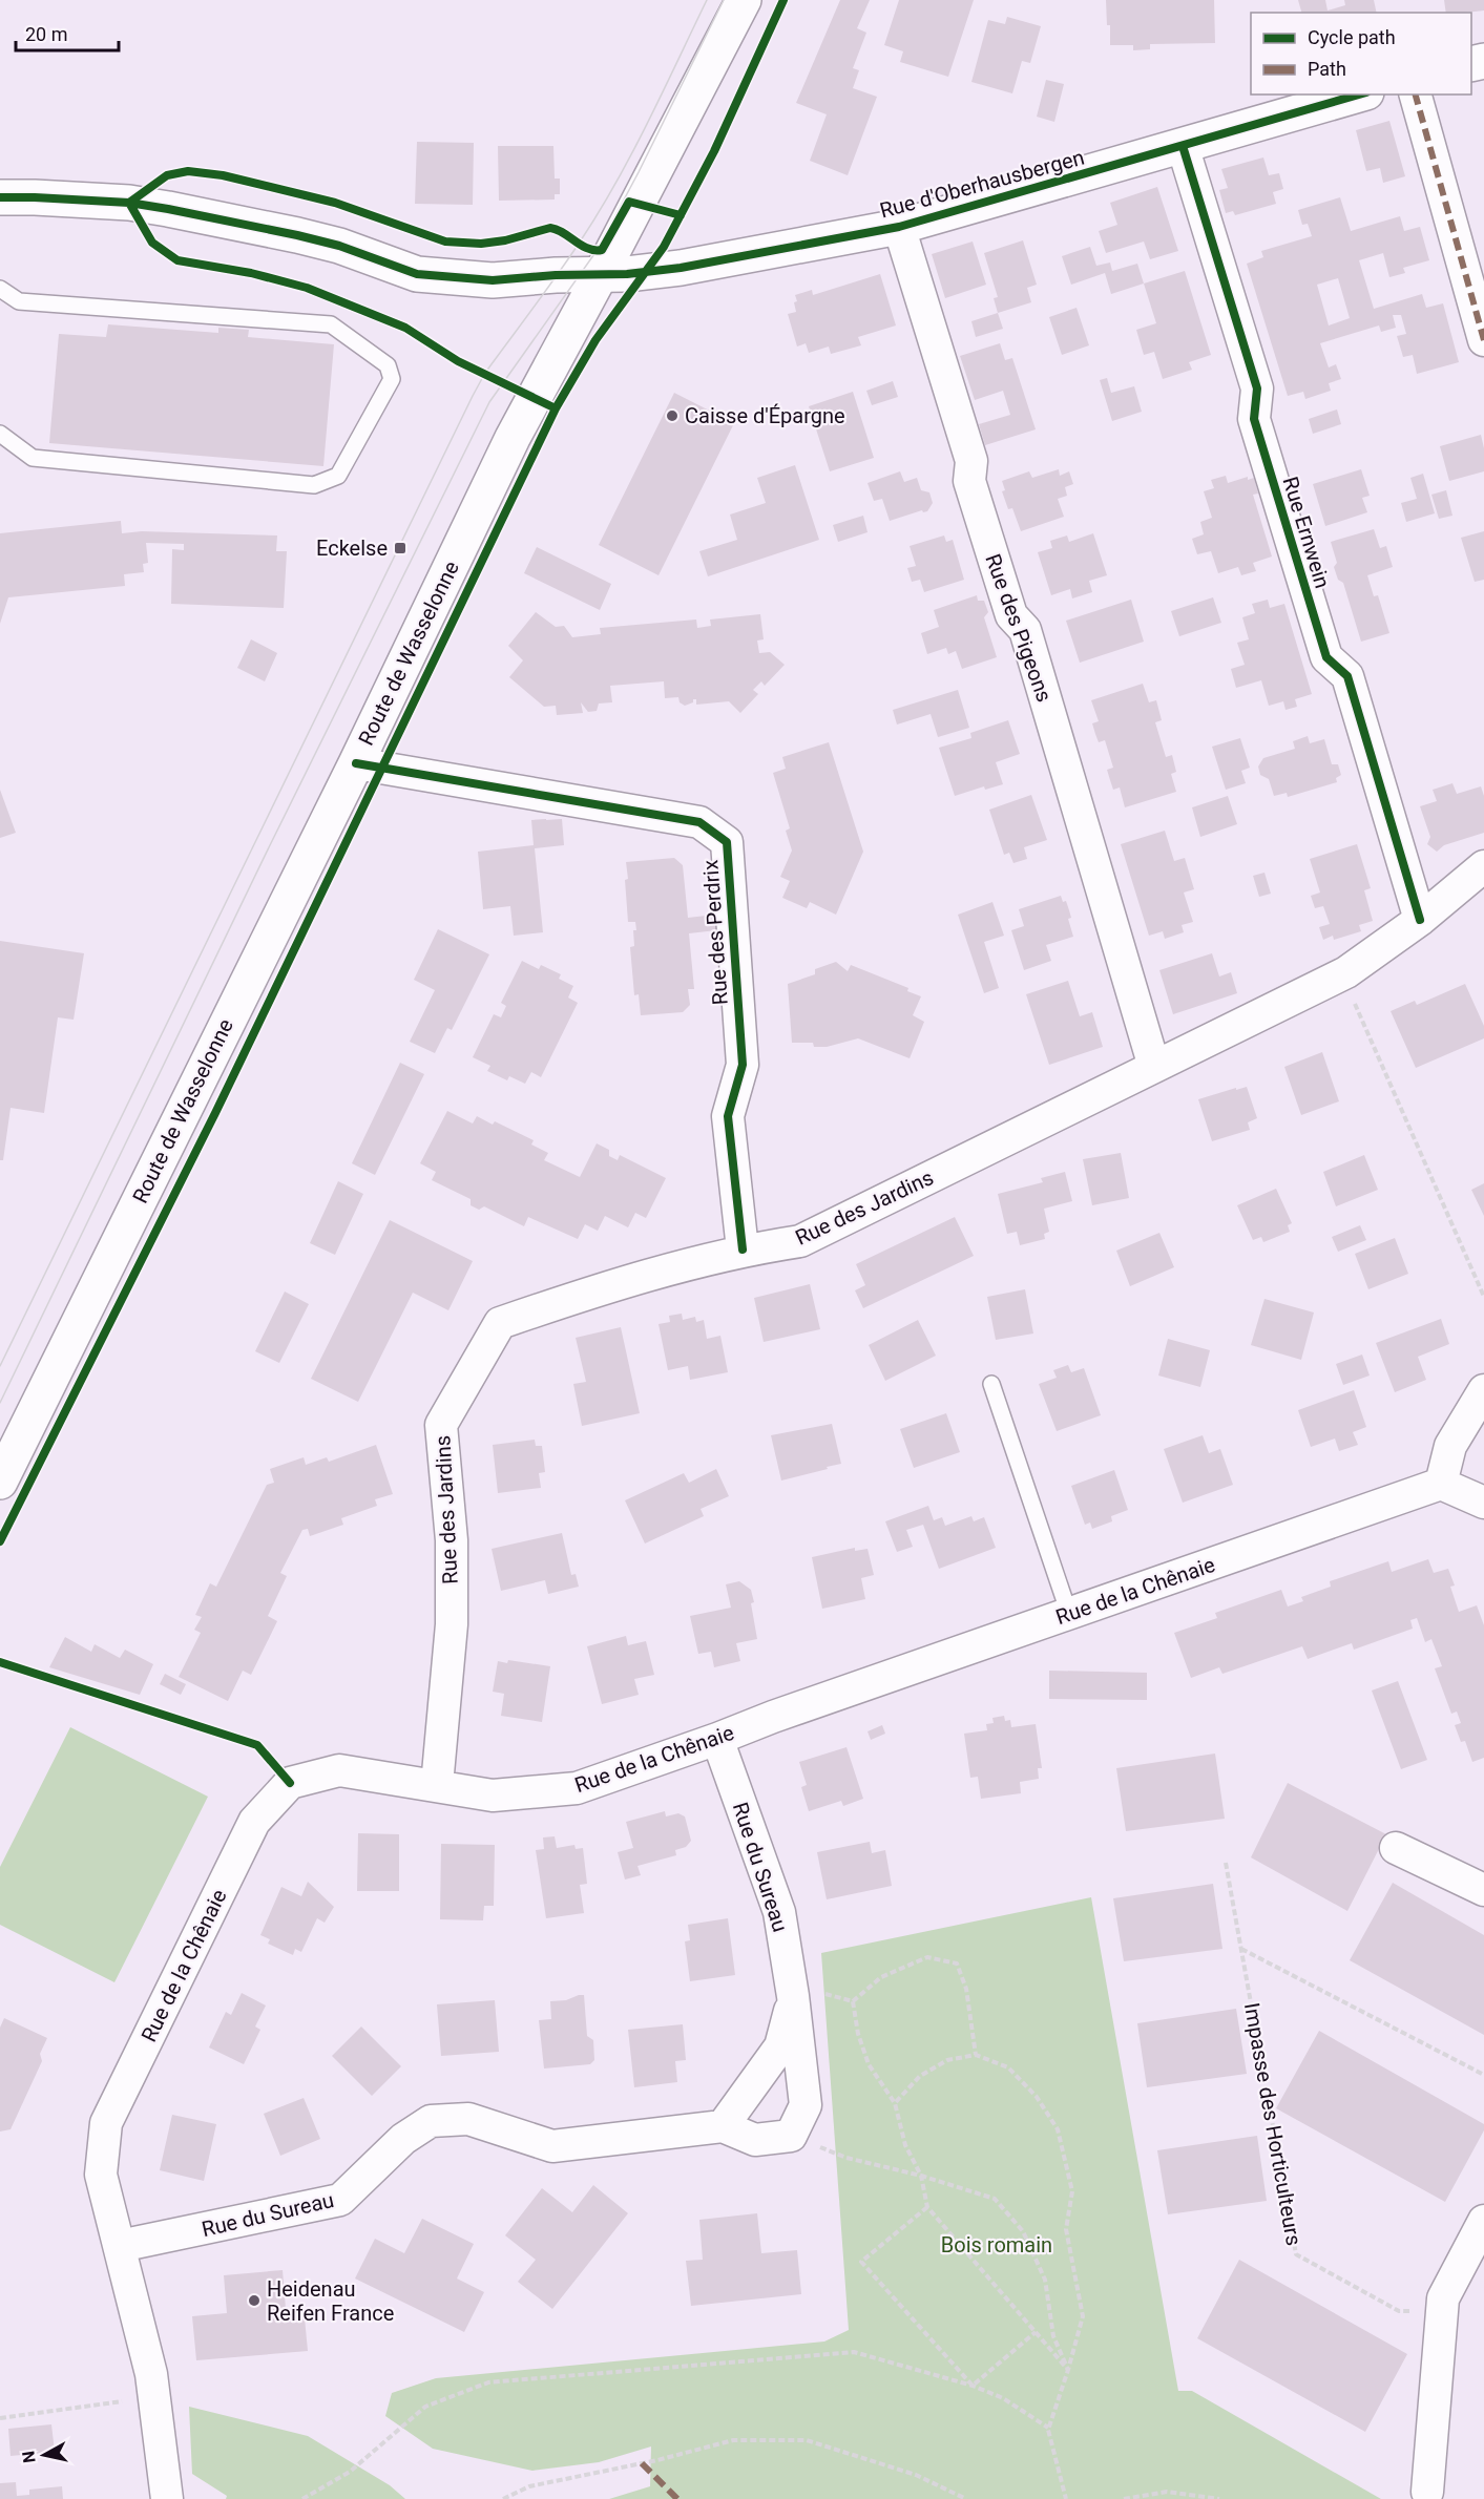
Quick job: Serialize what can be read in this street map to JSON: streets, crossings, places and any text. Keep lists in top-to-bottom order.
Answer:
{
  "streets": {
    "main road": ["Rue d'Oberhausbergen", "Route de Wasselonne"],
    "street": [
      "Rue Ernwein",
      "Rue des Pigeons",
      "Rue des Perdrix",
      "Rue des Jardins",
      "Rue de la Chênaie",
      "Rue du Sureau"
    ],
    "path": ["Impasse des Horticulteurs"]
  },
  "crossings": [
    ["Rue d'Oberhausbergen", "Rue Ernwein"],
    ["Rue d'Oberhausbergen", "Rue des Pigeons"],
    ["Rue d'Oberhausbergen", "Route de Wasselonne"],
    ["Rue Ernwein", "Rue des Jardins"],
    ["Rue des Pigeons", "Rue des Jardins"],
    ["Route de Wasselonne", "Rue des Perdrix"],
    ["Rue des Perdrix", "Rue des Jardins"],
    ["Rue des Jardins", "Rue de la Chênaie"],
    ["Rue de la Chênaie", "Rue du Sureau"]
  ],
  "parks": ["Bois romain"],
  "places": {
    "other": ["Caisse d'Épargne", "Heidenau Reifen France"],
    "transit": ["Eckelse"]
  },
  "legend": ["Cycle path", "Path"],
  "scale_bar": "20 m",
  "north": "left"
}
